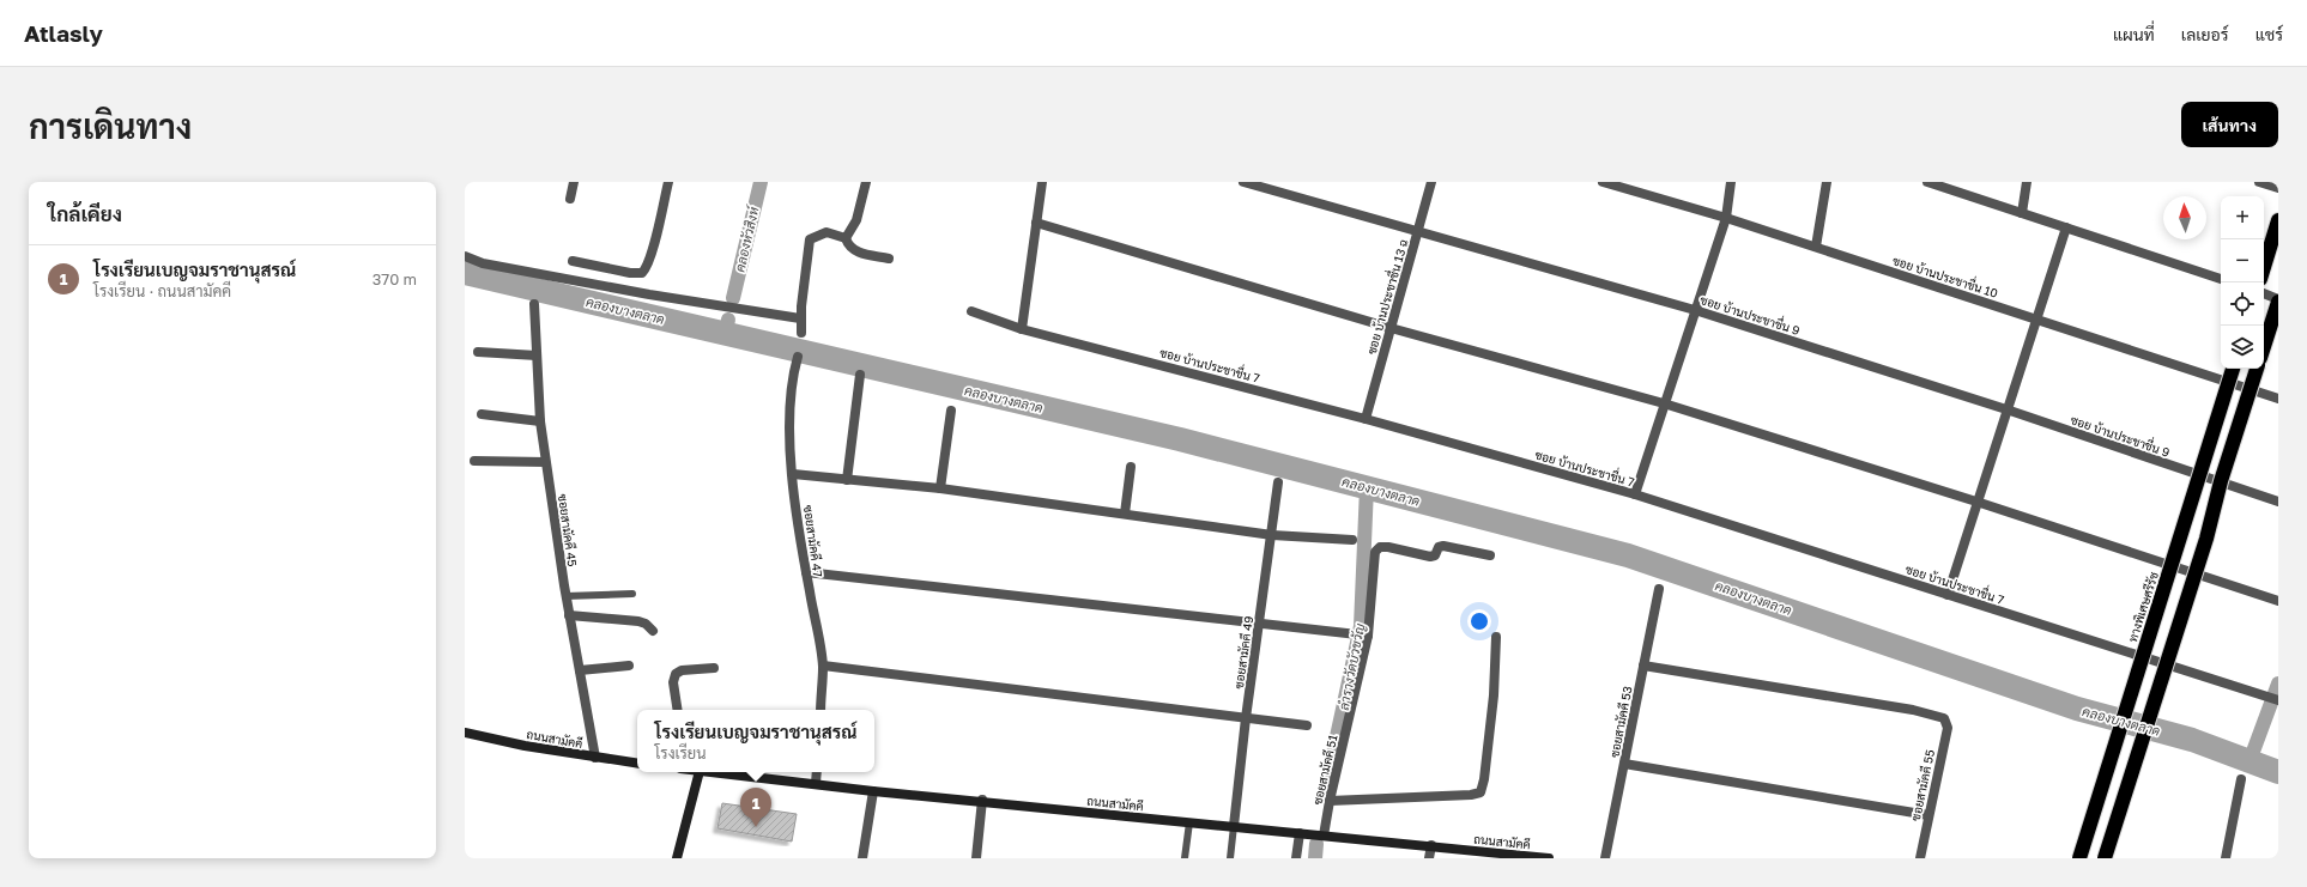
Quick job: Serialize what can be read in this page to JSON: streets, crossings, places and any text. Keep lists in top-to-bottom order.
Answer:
{
  "streets": {
    "highway": ["ทางพิเศษศรีรัช"],
    "main road": ["ถนนสามัคคี"],
    "street": [
      "ซอย บ้านประชาชื่น 10",
      "ซอย บ้านประชาชื่น 13 ฉ",
      "ซอย บ้านประชาชื่น 9",
      "ซอย บ้านประชาชื่น 7",
      "ซอยสามัคคี 45",
      "ซอยสามัคคี 47",
      "ซอยสามัคคี 49",
      "ซอยสามัคคี 53",
      "ซอยสามัคคี 51",
      "ซอยสามัคคี 55"
    ]
  },
  "crossings": [
    ["ซอย บ้านประชาชื่น 13 ฉ", "ซอย บ้านประชาชื่น 9"],
    ["ซอย บ้านประชาชื่น 13 ฉ", "ซอย บ้านประชาชื่น 7"],
    ["ซอยสามัคคี 45", "ถนนสามัคคี"],
    ["ซอยสามัคคี 49", "ถนนสามัคคี"],
    ["ซอยสามัคคี 53", "ซอยสามัคคี 55"],
    ["ถนนสามัคคี", "ซอยสามัคคี 51"]
  ],
  "water": ["คลองหัวสิงห์", "คลองบางตลาด", "ลำรางวัดบัวขวัญ"],
  "north": "top",
  "page": {
    "header": "Atlasly",
    "nav": ["แผนที่", "เลเยอร์", "แชร์"],
    "buttons": "เส้นทาง",
    "title": "การเดินทาง",
    "heading": "ใกล้เคียง",
    "map_buttons": ["+", "−"],
    "list": [
      {
        "mark": "1",
        "name": "โรงเรียนเบญจมราชานุสรณ์",
        "note": "โรงเรียน · ถนนสามัคคี",
        "value": "370 m"
      }
    ],
    "popup": ["โรงเรียนเบญจมราชานุสรณ์", "โรงเรียน"],
    "pins": "1"
  }
}
